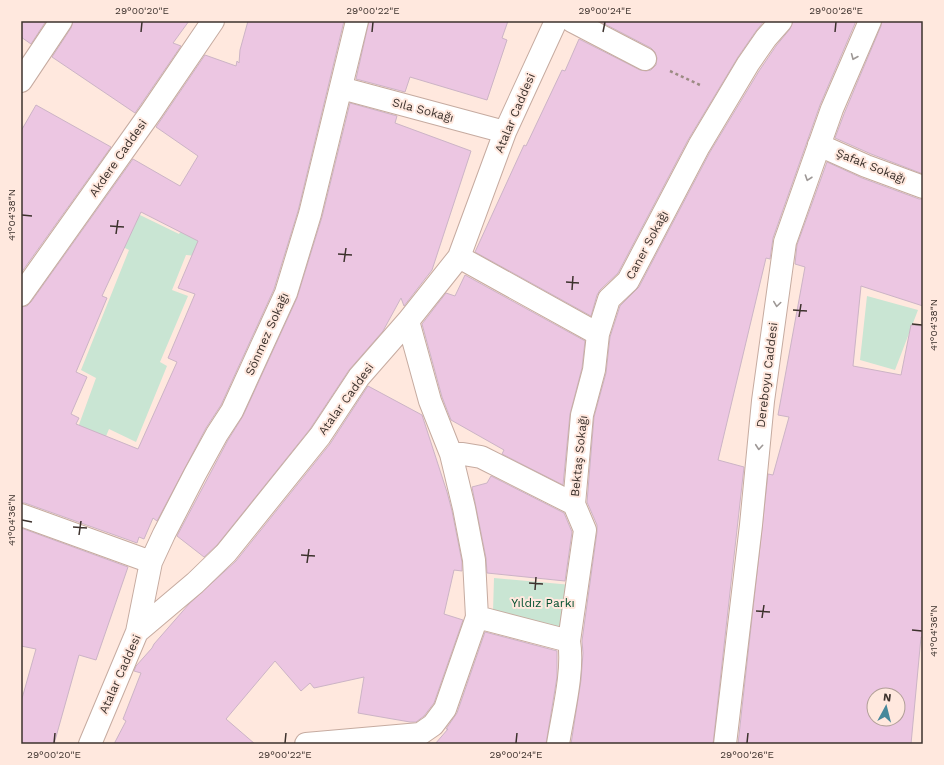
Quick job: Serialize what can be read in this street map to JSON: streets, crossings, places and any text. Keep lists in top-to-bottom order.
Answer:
{
  "streets": {
    "street": [
      "Sıla Sokağı",
      "Atalar Caddesi",
      "Akdere Caddesi",
      "Şafak Sokağı",
      "Caner Sokağı",
      "Sönmez Sokağı",
      "Dereboyu Caddesi",
      "Bektaş Sokağı"
    ]
  },
  "crossings": [
    ["Sıla Sokağı", "Atalar Caddesi"],
    ["Sıla Sokağı", "Sönmez Sokağı"],
    ["Atalar Caddesi", "Sönmez Sokağı"],
    ["Şafak Sokağı", "Dereboyu Caddesi"],
    ["Caner Sokağı", "Bektaş Sokağı"]
  ],
  "one_way": ["Dereboyu Caddesi"],
  "parks": ["Yıldız Parkı"],
  "north": "top",
  "coordinates": [
    "29°00'20\"E",
    "29°00'22\"E",
    "29°00'24\"E",
    "29°00'26\"E",
    "41°04'38\"N",
    "41°04'36\"N"
  ]
}
